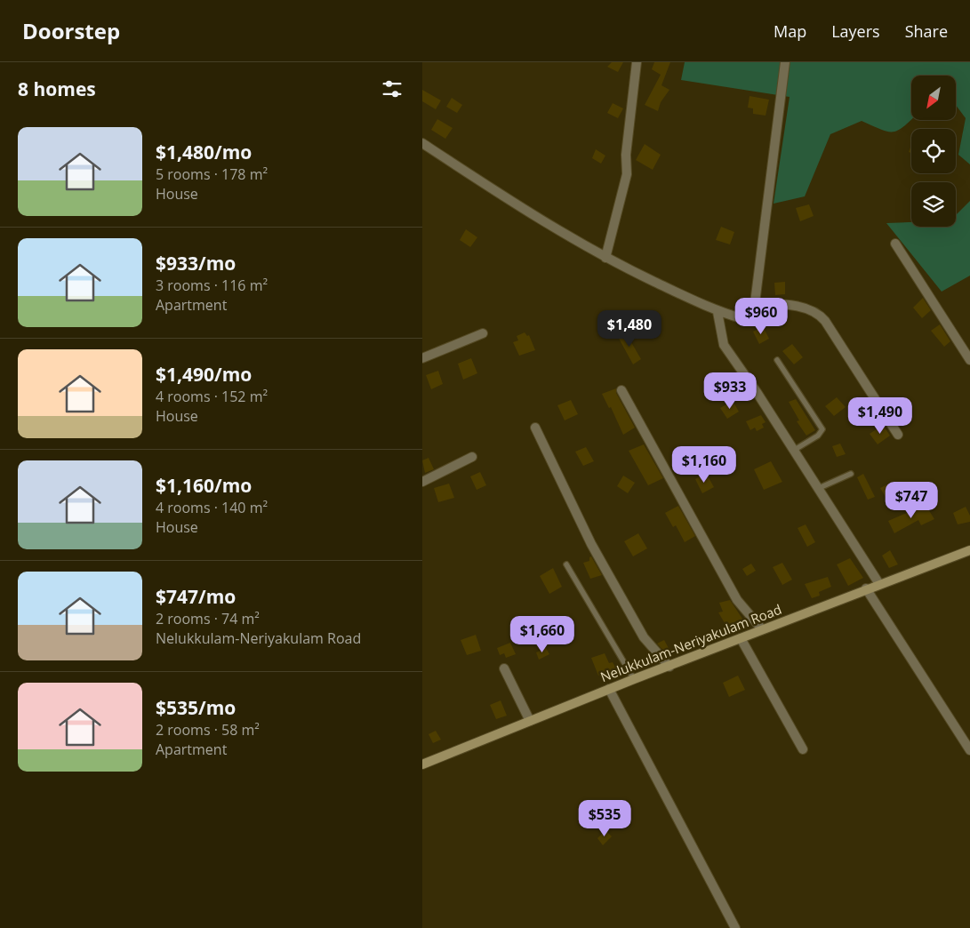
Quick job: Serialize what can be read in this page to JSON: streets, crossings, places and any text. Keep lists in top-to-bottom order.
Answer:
{
  "streets": {
    "main road": ["Nelukkulam-Neriyakulam Road"]
  },
  "north": "bottom left",
  "page": {
    "header": "Doorstep",
    "nav": ["Map", "Layers", "Share"],
    "heading": "8 homes",
    "list": [
      {
        "name": "$1,480/mo",
        "note": "5 rooms · 178 m² · House"
      },
      {
        "name": "$933/mo",
        "note": "3 rooms · 116 m² · Apartment"
      },
      {
        "name": "$1,490/mo",
        "note": "4 rooms · 152 m² · House"
      },
      {
        "name": "$1,160/mo",
        "note": "4 rooms · 140 m² · House"
      },
      {
        "name": "$747/mo",
        "note": "2 rooms · 74 m² · Nelukkulam-Neriyakulam Road"
      },
      {
        "name": "$535/mo",
        "note": "2 rooms · 58 m² · Apartment"
      }
    ],
    "price": [
      "$960",
      "$1,480",
      "$933",
      "$1,490",
      "$1,160",
      "$747",
      "$1,660",
      "$535"
    ]
  }
}
